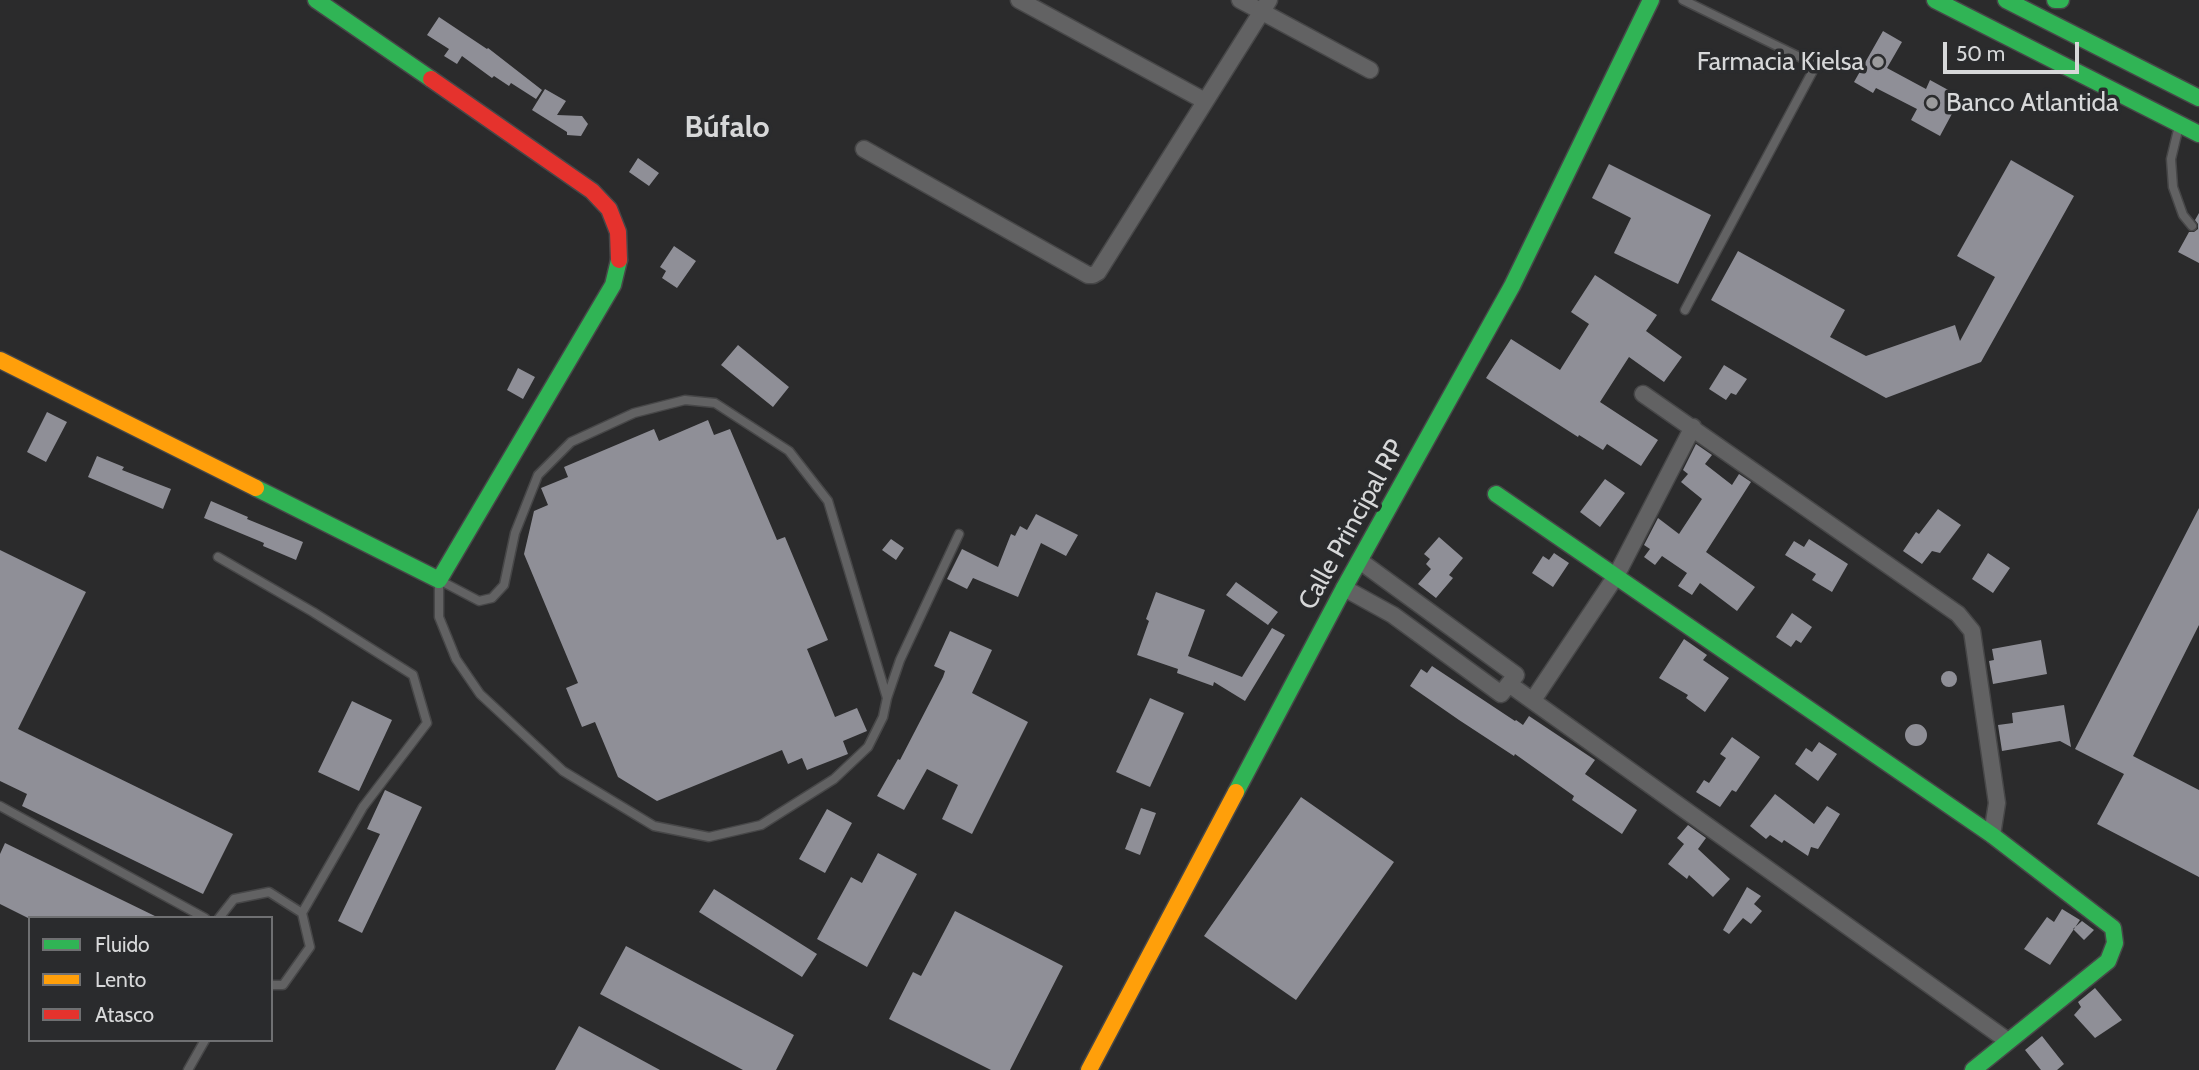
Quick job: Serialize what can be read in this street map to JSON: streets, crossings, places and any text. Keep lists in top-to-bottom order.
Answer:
{
  "streets": {
    "main road": ["Calle Principal RP"]
  },
  "districts": ["Búfalo"],
  "places": ["Farmacia Kielsa", "Banco Atlantida"],
  "legend": ["Fluido", "Lento", "Atasco"],
  "scale_bar": "50 m"
}
